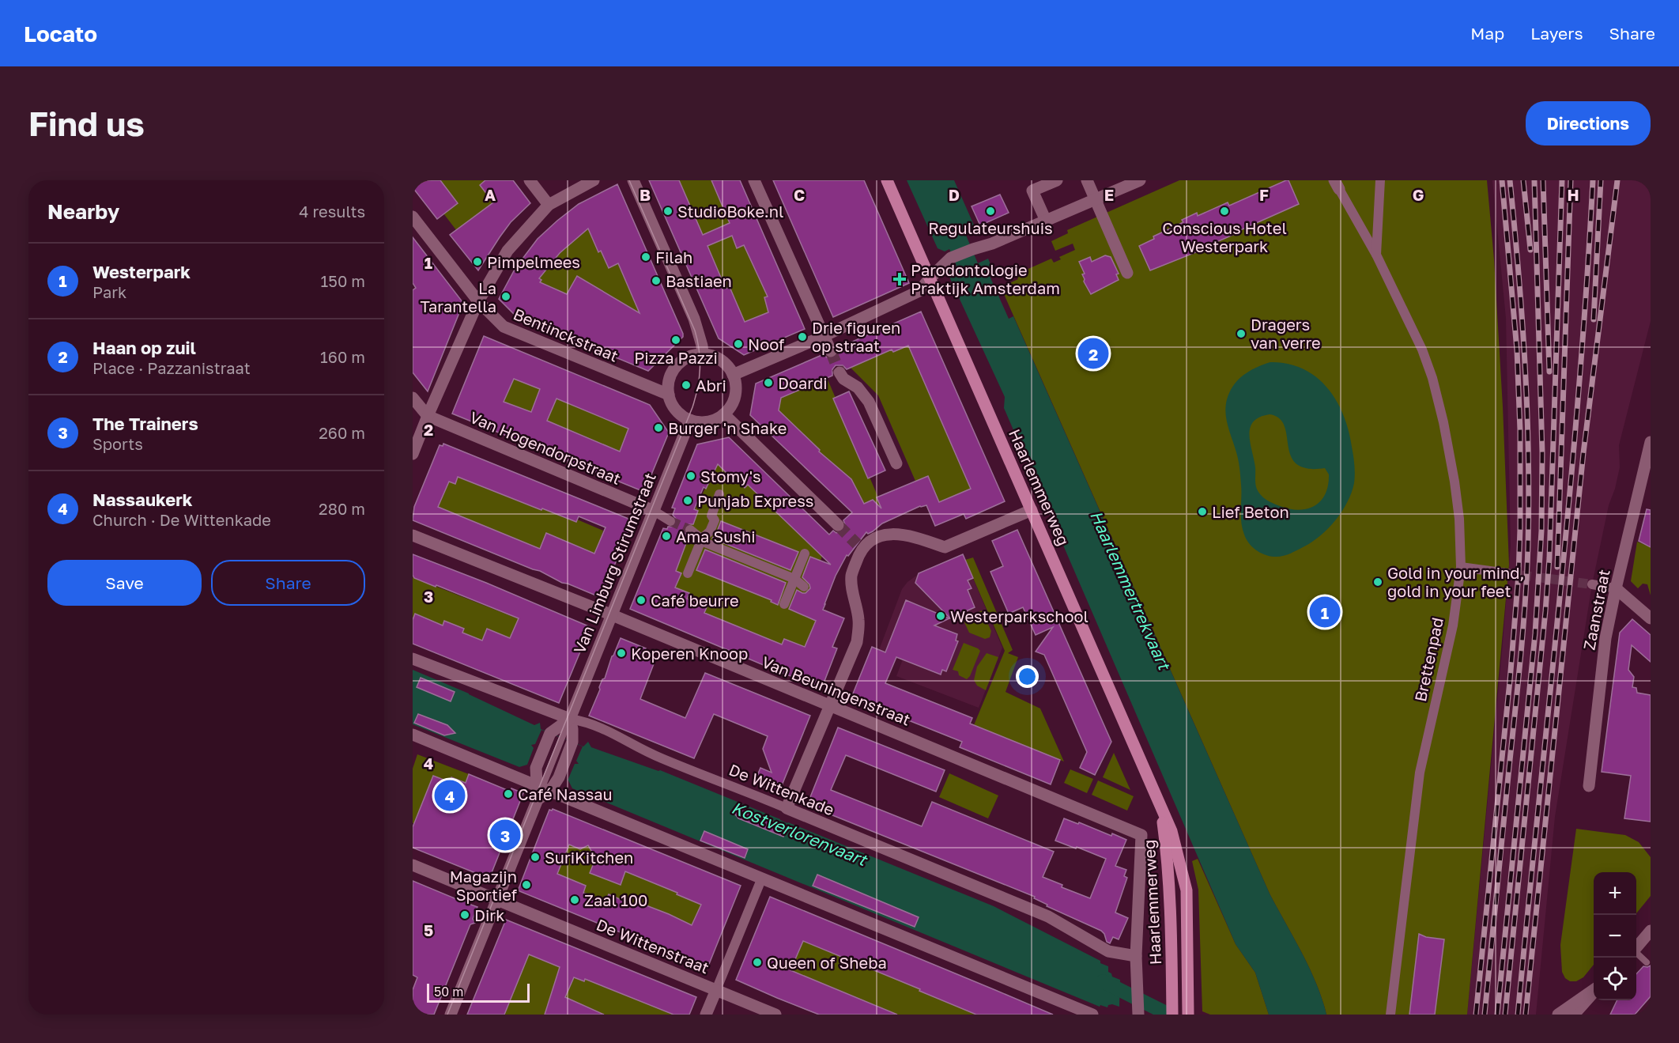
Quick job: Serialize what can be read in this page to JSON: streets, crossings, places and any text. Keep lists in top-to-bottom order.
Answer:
{
  "streets": {
    "main road": ["Haarlemmerweg"],
    "street": [
      "Bentinckstraat",
      "Van Hogendorpstraat",
      "Van Limburg Stirumstraat",
      "Zaanstraat",
      "Brettenpad",
      "Van Beuningenstraat",
      "De Wittenkade",
      "De Wittenstraat"
    ]
  },
  "crossings": [
    ["Bentinckstraat", "Van Limburg Stirumstraat"],
    ["Van Hogendorpstraat", "Van Limburg Stirumstraat"],
    ["Haarlemmerweg", "Van Beuningenstraat"],
    ["Haarlemmerweg", "De Wittenkade"],
    ["Van Limburg Stirumstraat", "Van Beuningenstraat"],
    ["Van Limburg Stirumstraat", "De Wittenkade"]
  ],
  "water": ["Haarlemmertrekvaart", "Kostverlorenvaart"],
  "places": {
    "other": [
      "StudioBoke.nl",
      "Regulateurshuis",
      "Conscious Hotel Westerpark",
      "Filah",
      "Pimpelmees",
      "Bastiaen",
      "La Tarantella",
      "Dragers van verre",
      "Drie figuren op straat",
      "Pizza Pazzi",
      "Noof",
      "Doardi",
      "Abri",
      "Burger 'n Shake",
      "Stomy's",
      "Punjab Express",
      "Lief Beton",
      "Ama Sushi",
      "Gold in your mind, gold in your feet",
      "Café beurre",
      "Westerparkschool",
      "Koperen Knoop",
      "Café Nassau",
      "SuriKitchen",
      "Magazijn Sportief",
      "Zaal 100",
      "Dirk",
      "Queen of Sheba"
    ],
    "health": ["Parodontologie Praktijk Amsterdam"]
  },
  "scale_bar": "50 m",
  "page": {
    "header": "Locato",
    "nav": ["Map", "Layers", "Share"],
    "buttons": [
      "Directions",
      ["Save", "Share"]
    ],
    "title": "Find us",
    "heading": ["Nearby", "4 results"],
    "list": [
      {
        "mark": "1",
        "name": "Westerpark",
        "note": "Park",
        "value": "150 m"
      },
      {
        "mark": "2",
        "name": "Haan op zuil",
        "note": "Place · Pazzanistraat",
        "value": "160 m"
      },
      {
        "mark": "3",
        "name": "The Trainers",
        "note": "Sports",
        "value": "260 m"
      },
      {
        "mark": "4",
        "name": "Nassaukerk",
        "note": "Church · De Wittenkade",
        "value": "280 m"
      }
    ],
    "pins": [
      "2",
      "1",
      "4",
      "3"
    ],
    "map_buttons": ["+", "−"],
    "scale": "50 m"
  },
  "grid": {
    "columns": [
      "A",
      "B",
      "C",
      "D",
      "E",
      "F",
      "G",
      "H"
    ],
    "rows": [
      "1",
      "2",
      "3",
      "4",
      "5"
    ]
  }
}
